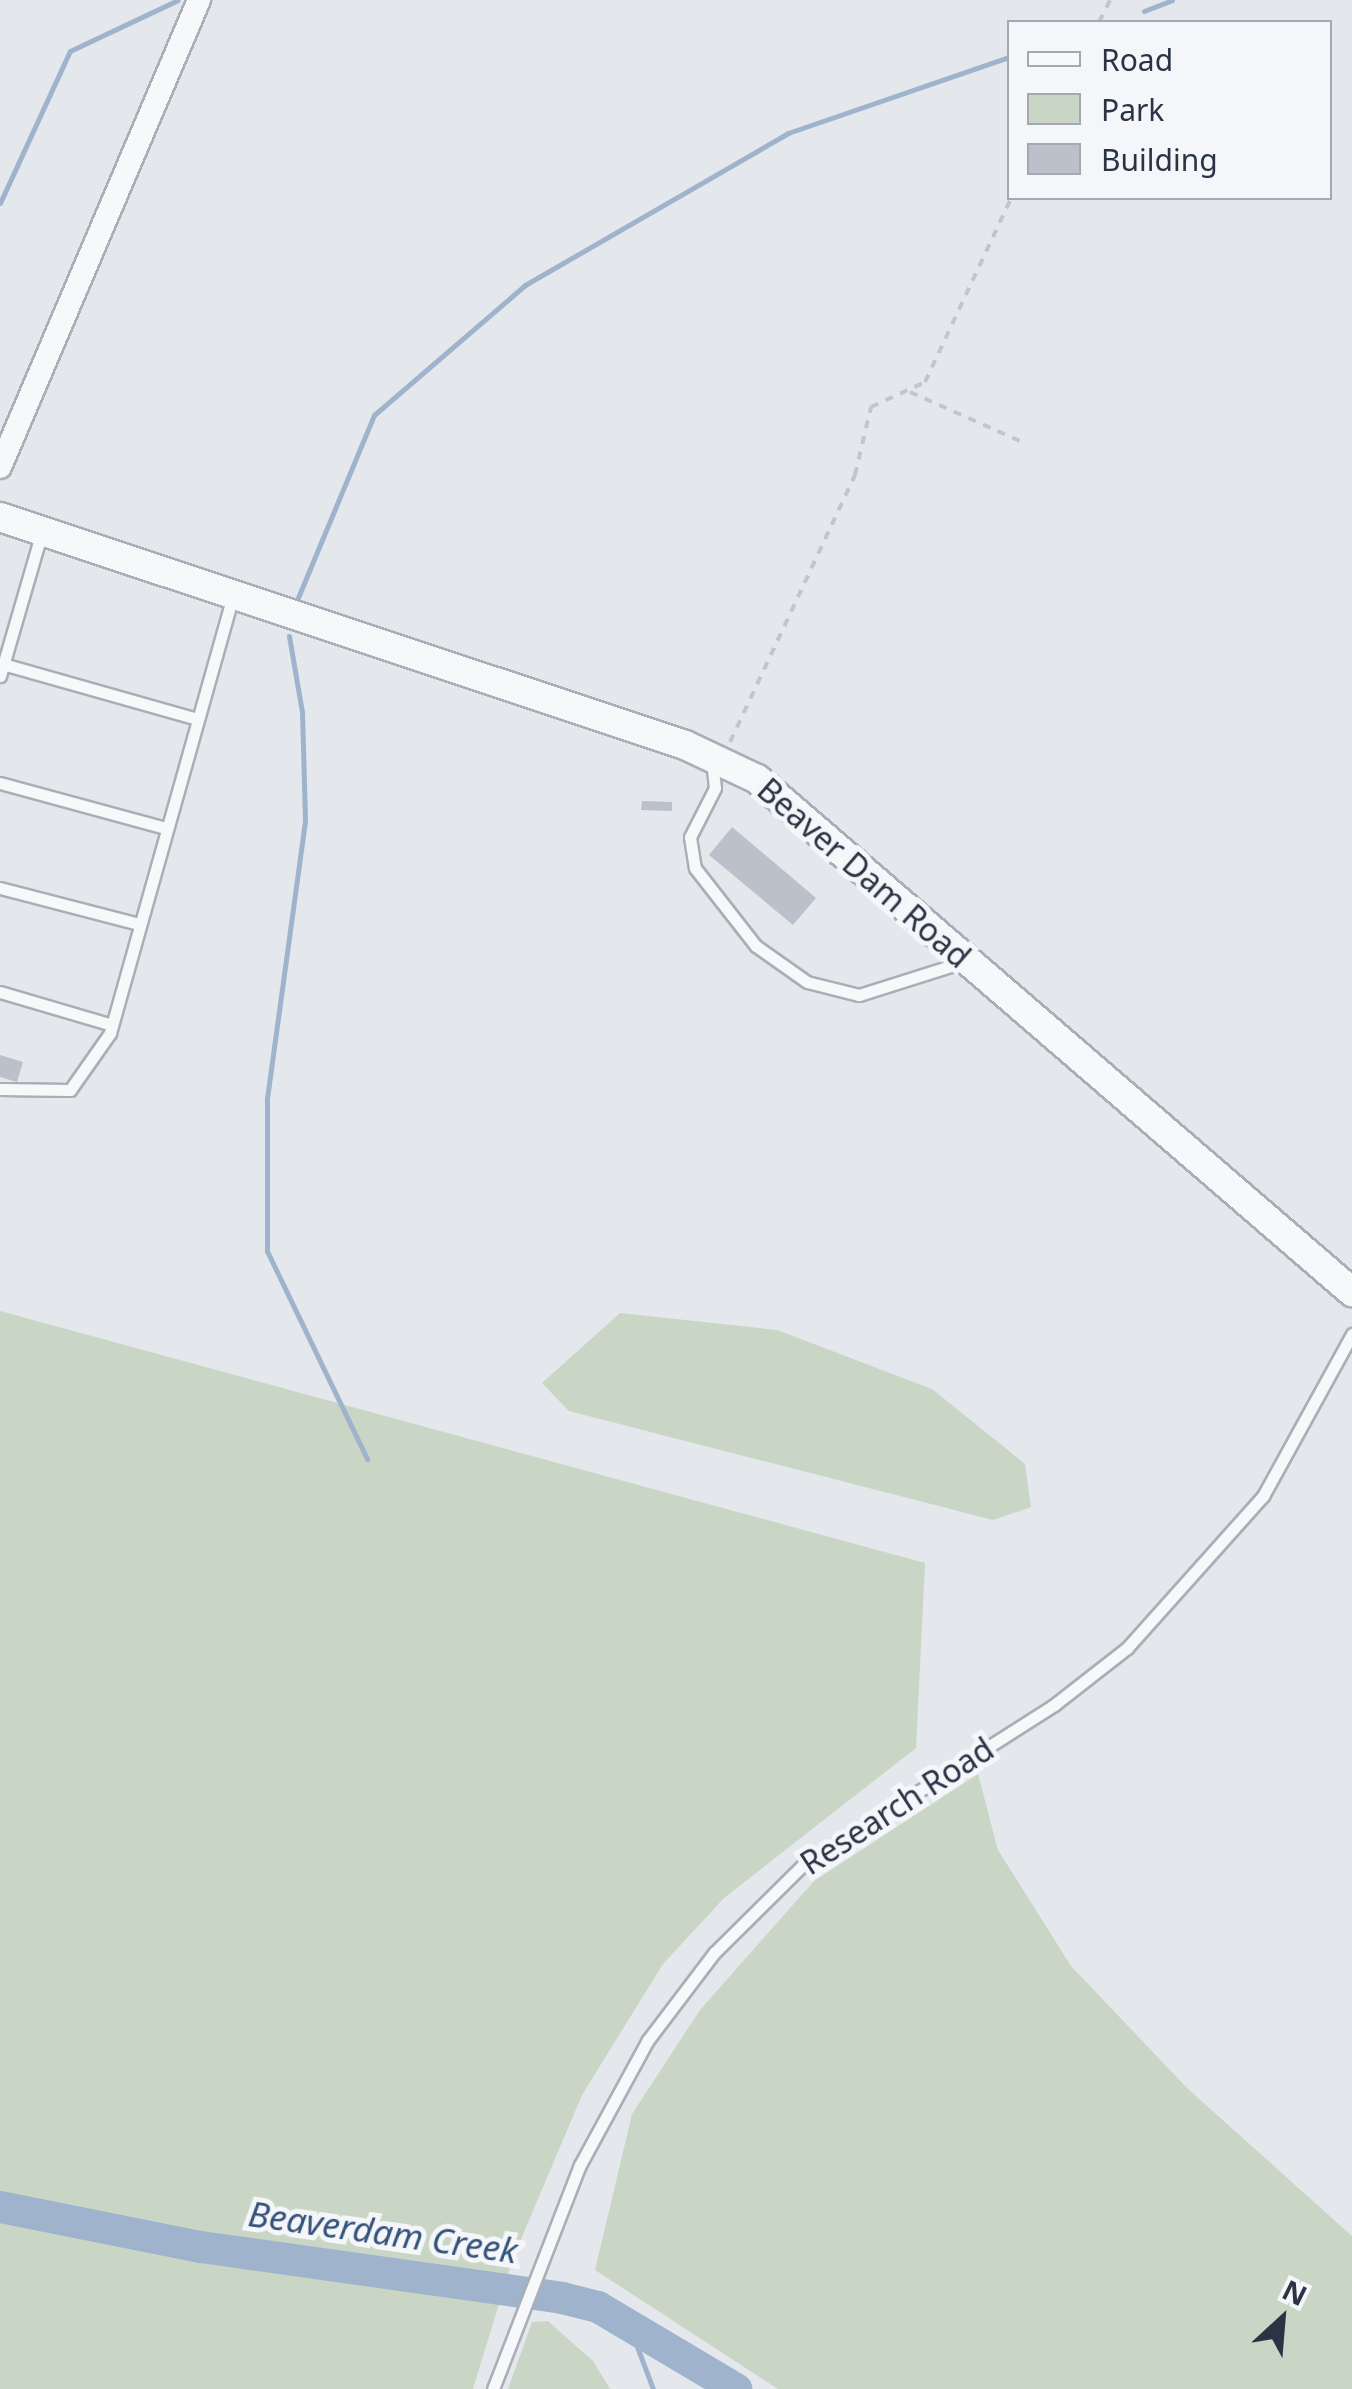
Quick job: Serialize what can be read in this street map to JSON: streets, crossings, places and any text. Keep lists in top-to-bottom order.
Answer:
{
  "streets": {
    "street": ["Beaver Dam Road"],
    "lane": ["Research Road"]
  },
  "water": ["Beaverdam Creek"],
  "legend": ["Road", "Park", "Building"],
  "north": "top right"
}
